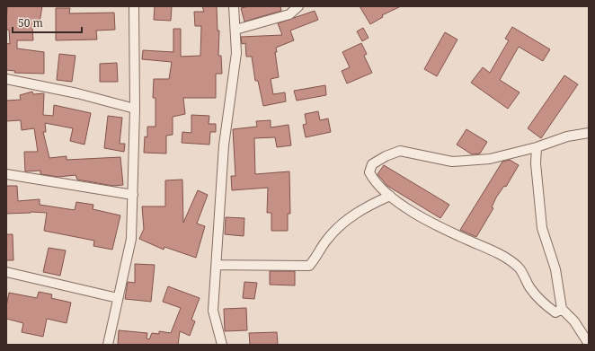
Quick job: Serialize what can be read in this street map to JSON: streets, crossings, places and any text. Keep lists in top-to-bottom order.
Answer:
{
  "scale_bar": "50 m"
}
